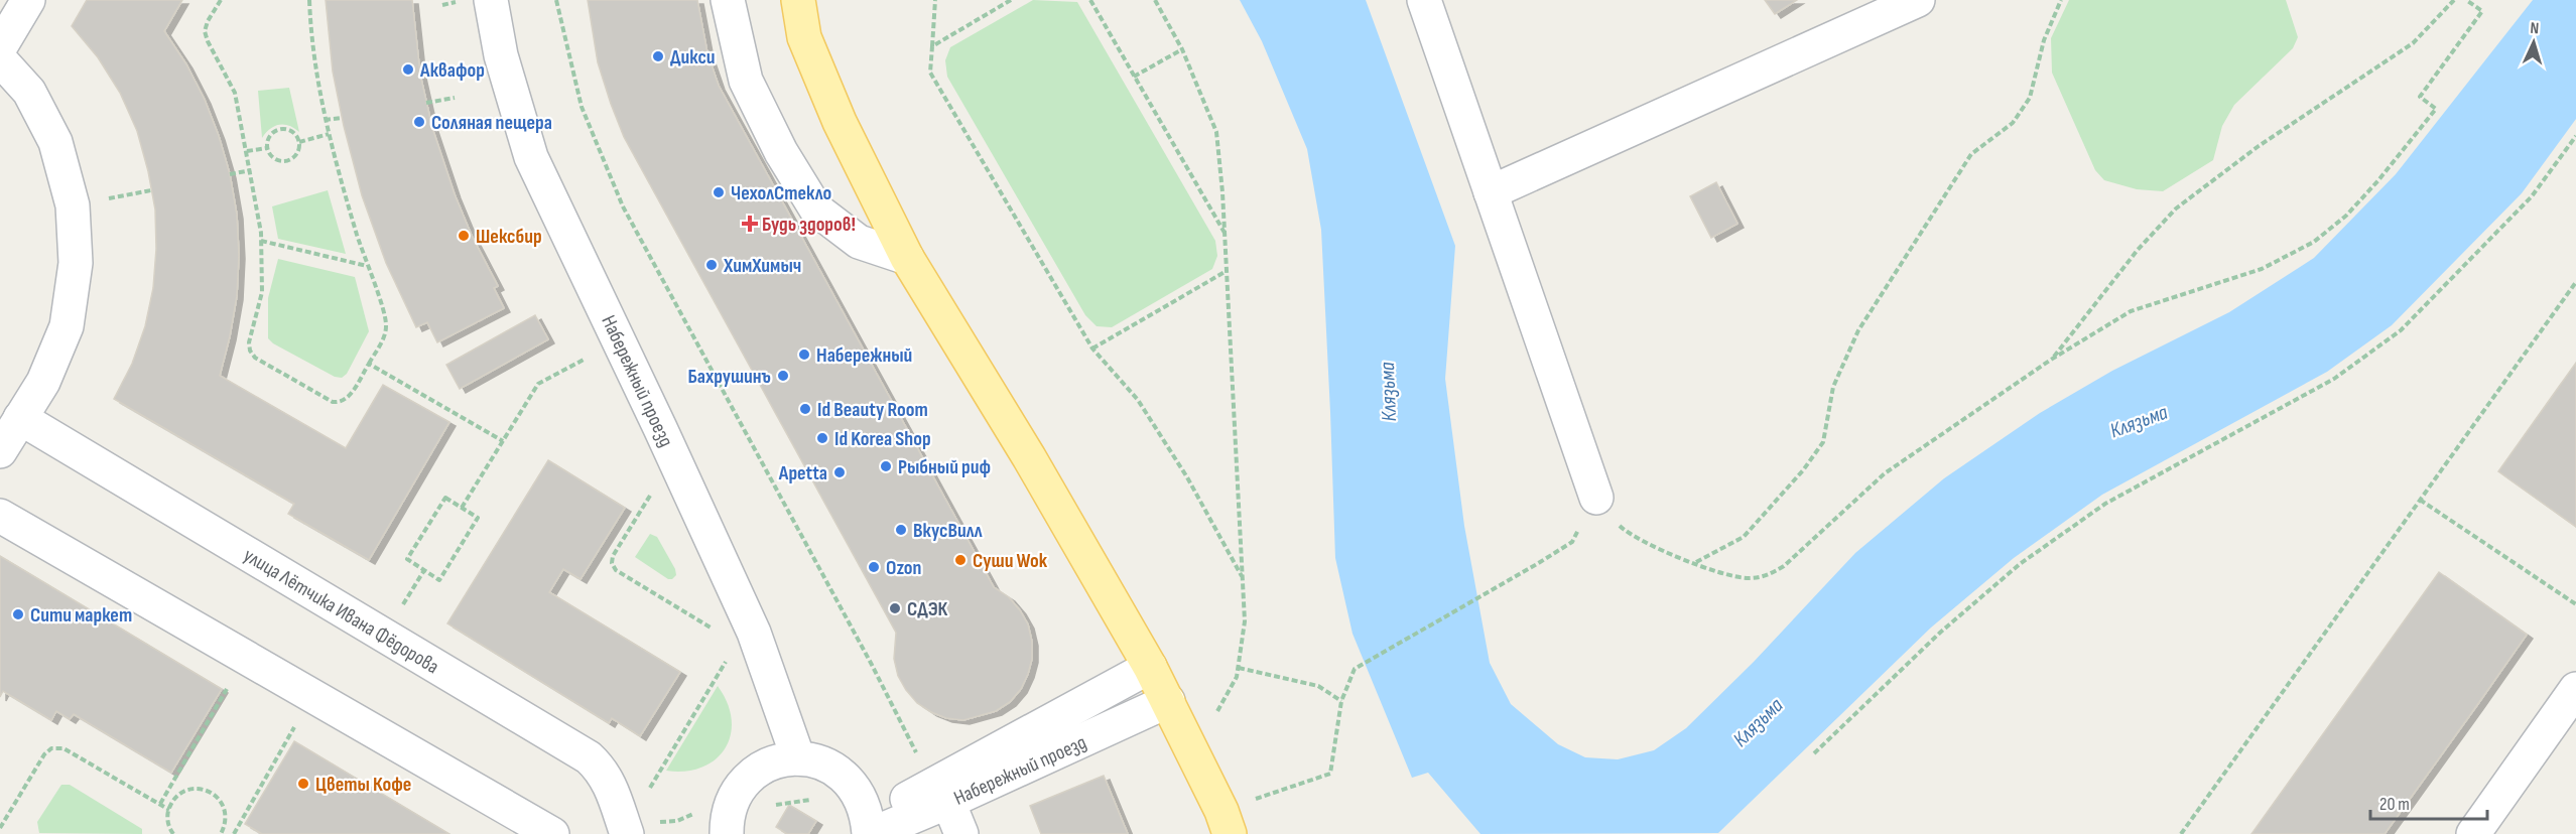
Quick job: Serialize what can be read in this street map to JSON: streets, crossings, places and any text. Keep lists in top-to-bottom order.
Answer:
{
  "streets": {
    "street": ["Набережный проезд", "улица Лётчика Ивана Фёдорова"]
  },
  "water": ["Клязьма"],
  "places": {
    "other": [
      "Дикси",
      "Аквафор",
      "Соляная пещера",
      "ЧехолСтекло",
      "Шексбир",
      "ХимХимыч",
      "Набережный",
      "Бахрушинъ",
      "Id Beauty Room",
      "Id Korea Shop",
      "Рыбный риф",
      "Apetta",
      "ВкусВилл",
      "Суши Wok",
      "Ozon",
      "СДЭК",
      "Сити маркет",
      "Цветы Кофе"
    ],
    "health": ["Будь здоров!"]
  },
  "scale_bar": "20 m",
  "north": "top"
}
